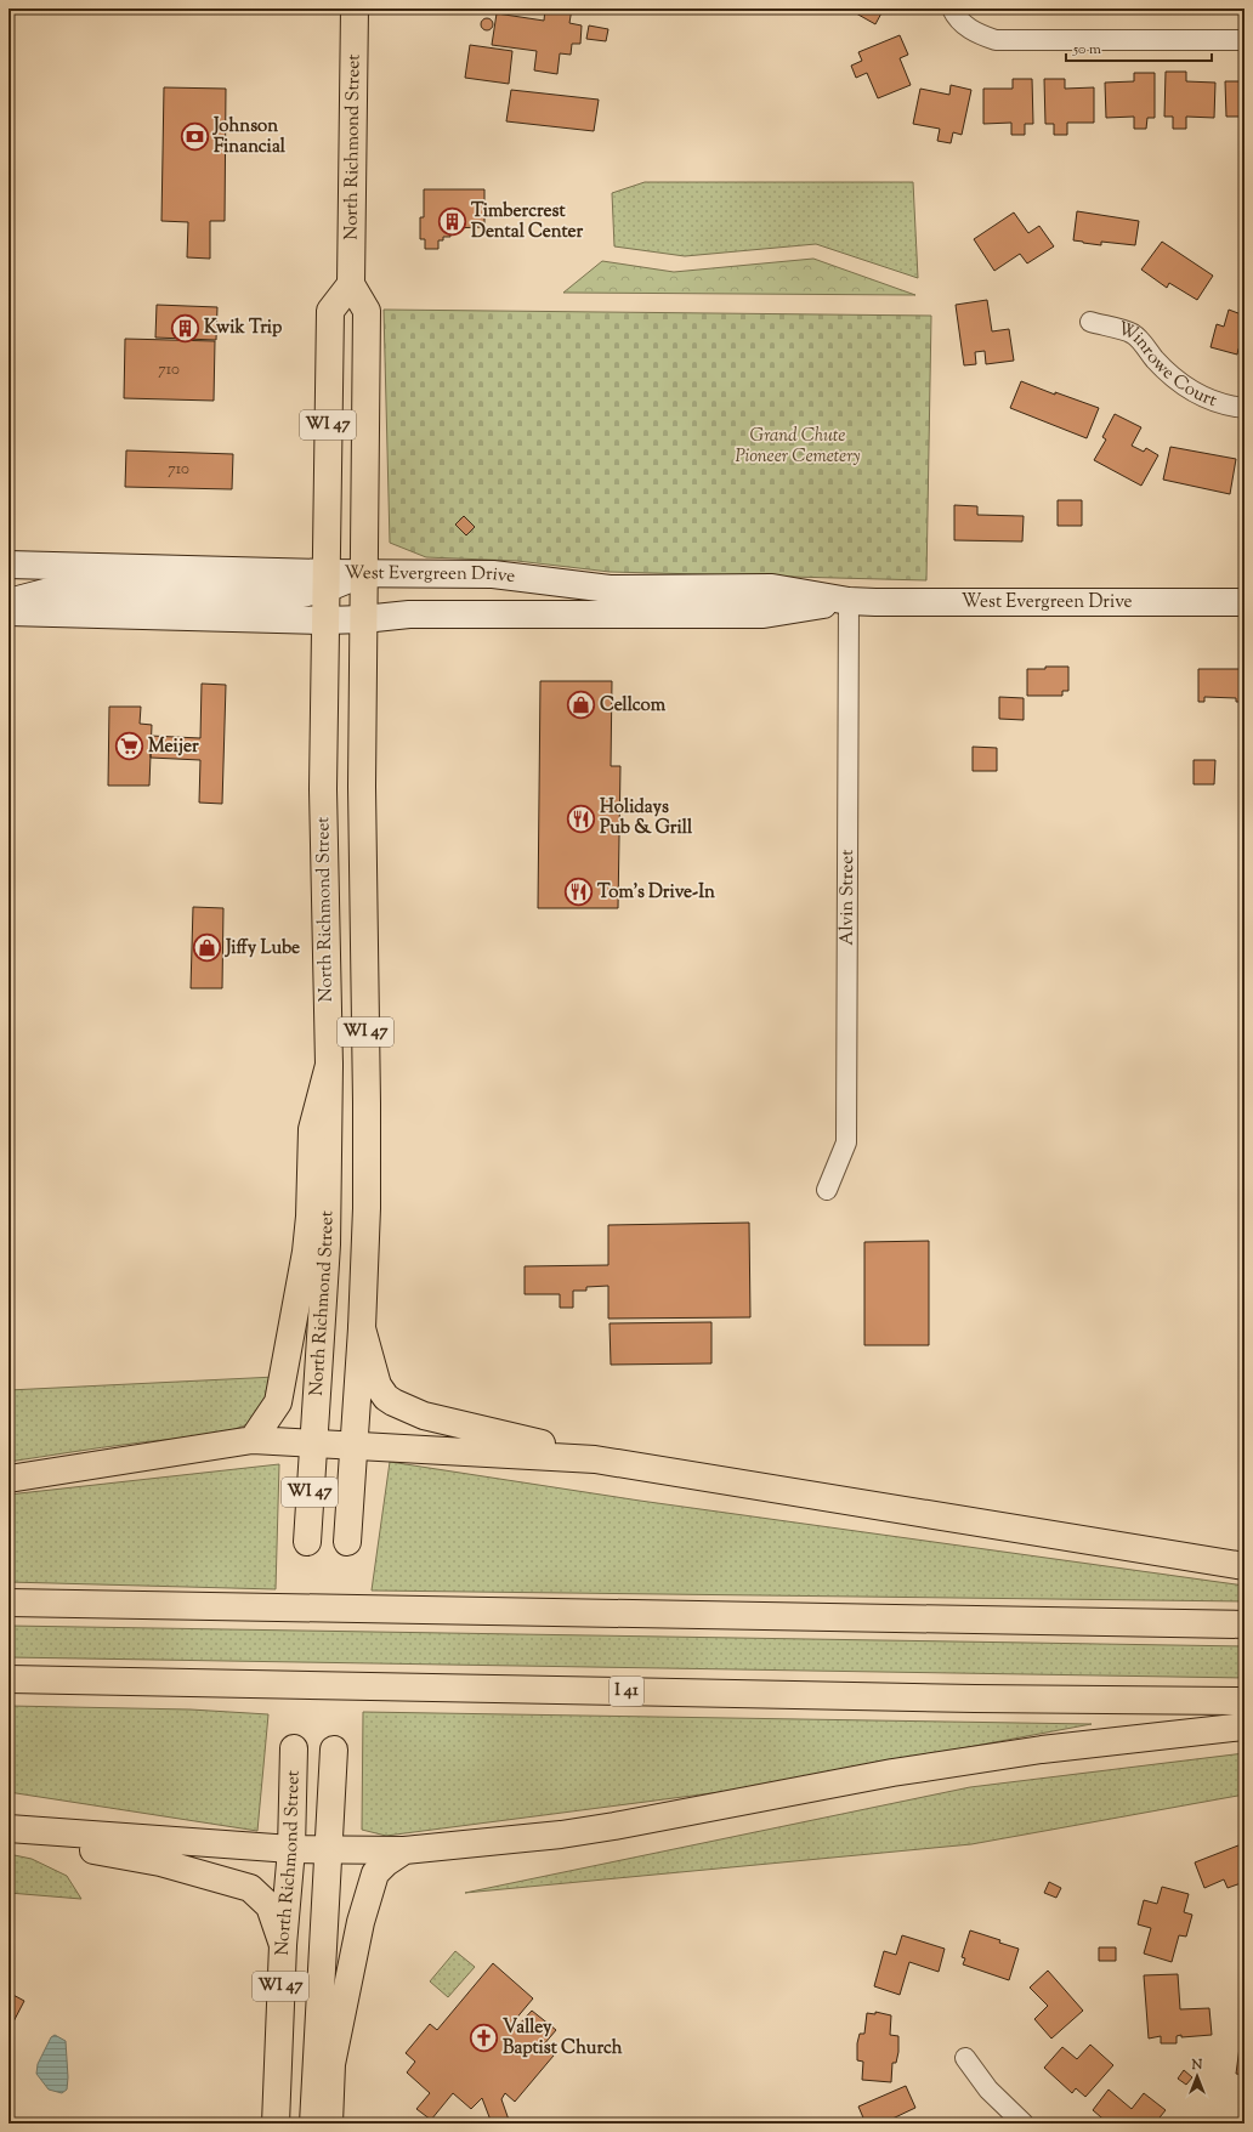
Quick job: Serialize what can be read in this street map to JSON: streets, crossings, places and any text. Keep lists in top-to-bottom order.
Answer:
{
  "streets": {
    "main road": ["North Richmond Street", "WI 47", "I 41"],
    "street": ["Winrowe Court", "West Evergreen Drive", "Alvin Street"]
  },
  "crossings": [
    ["North Richmond Street", "West Evergreen Drive"],
    ["West Evergreen Drive", "Alvin Street"]
  ],
  "parks": ["Grand Chute Pioneer Cemetery"],
  "places": {
    "bank": ["Johnson Financial"],
    "building": ["Timbercrest Dental Center", "Kwik Trip"],
    "shop": ["Cellcom", "Jiffy Lube"],
    "supermarket": ["Meijer"],
    "restaurant": ["Holidays Pub & Grill", "Tom's Drive-In"],
    "church": ["Valley Baptist Church"]
  },
  "house_numbers": ["710", "710"],
  "scale_bar": "50 m",
  "north": "top"
}
